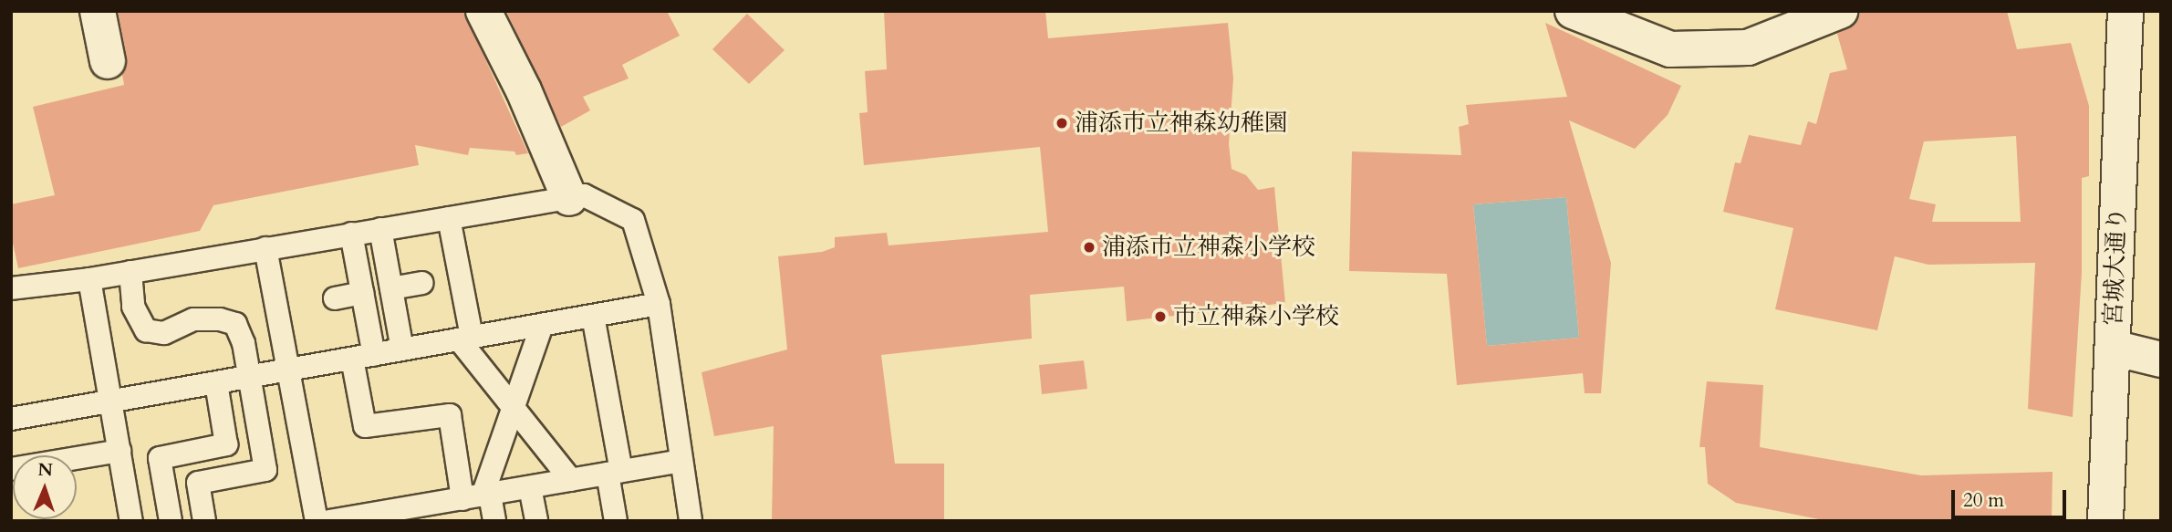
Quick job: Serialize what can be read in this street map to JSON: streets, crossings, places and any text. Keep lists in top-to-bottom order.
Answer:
{
  "streets": {
    "street": ["宮城大通り"]
  },
  "places": ["浦添市立神森幼稚園", "浦添市立神森小学校", "市立神森小学校"],
  "scale_bar": "20 m",
  "north": "top"
}
